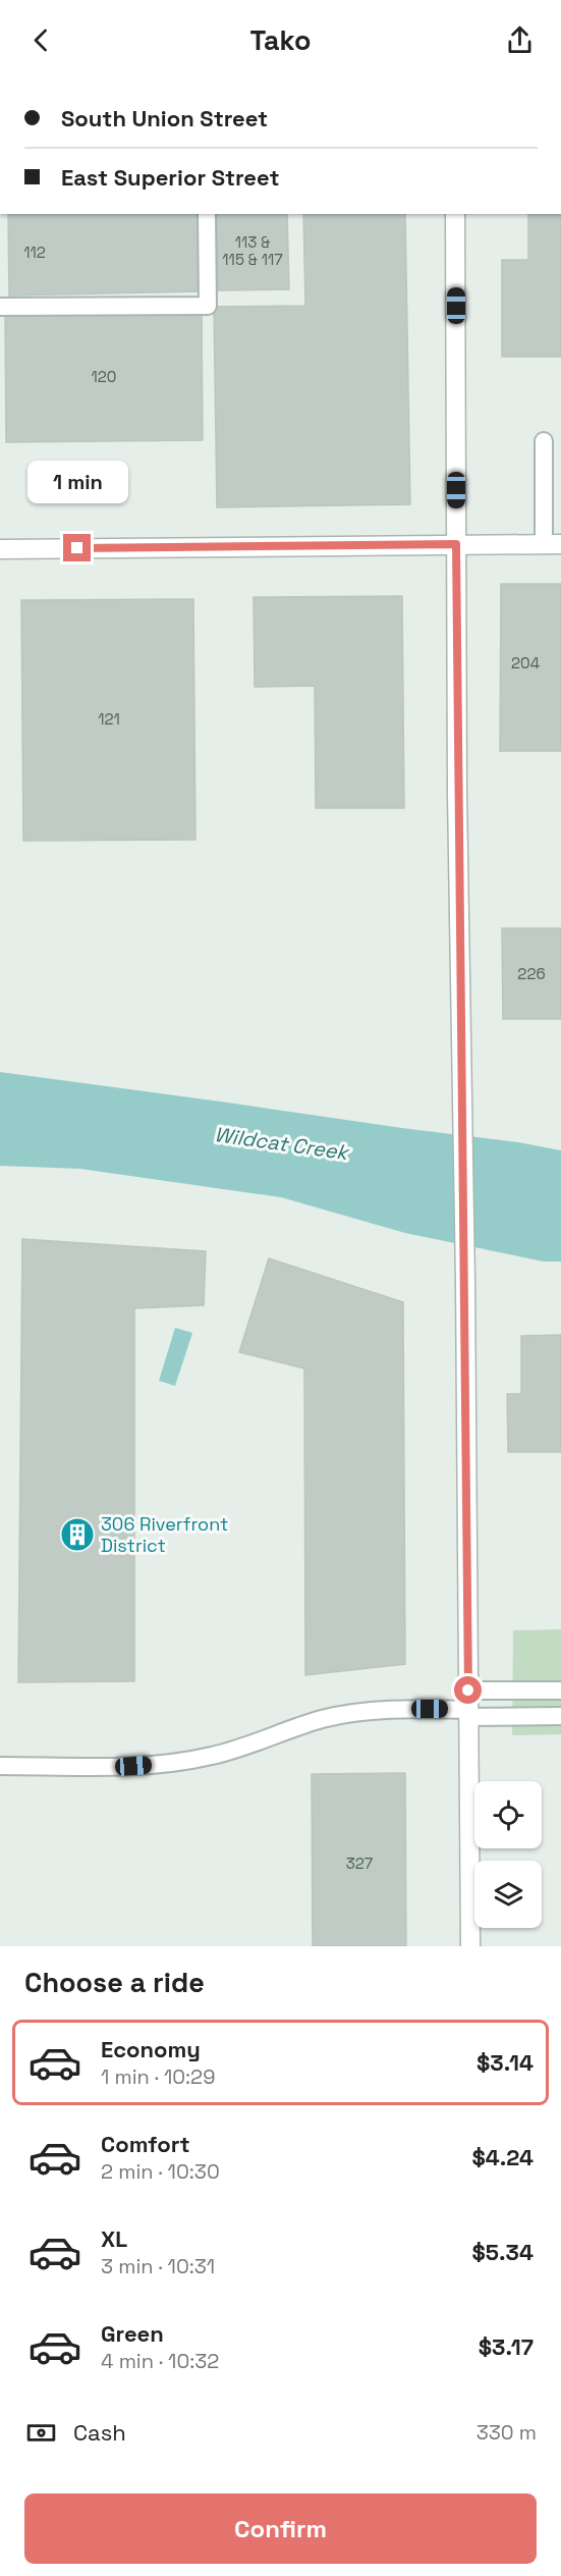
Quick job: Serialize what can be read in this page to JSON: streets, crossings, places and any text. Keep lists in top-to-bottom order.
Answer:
{
  "water": ["Wildcat Creek"],
  "places": {
    "building": ["306 Riverfront District"]
  },
  "house_numbers": [
    "113 & 115 & 117",
    "112",
    "120",
    "204",
    "121",
    "226",
    "327"
  ],
  "page": {
    "header": "Tako",
    "banner": ["South Union Street", "East Superior Street"],
    "bubble": "1 min",
    "heading": "Choose a ride",
    "list": [
      {
        "name": "Economy",
        "note": "1 min · 10:29",
        "value": "$3.14"
      },
      {
        "name": "Comfort",
        "note": "2 min · 10:30",
        "value": "$4.24"
      },
      {
        "name": "XL",
        "note": "3 min · 10:31",
        "value": "$5.34"
      },
      {
        "name": "Green",
        "note": "4 min · 10:32",
        "value": "$3.17"
      }
    ],
    "pay": ["Cash", "330 m"],
    "buttons": "Confirm"
  }
}
